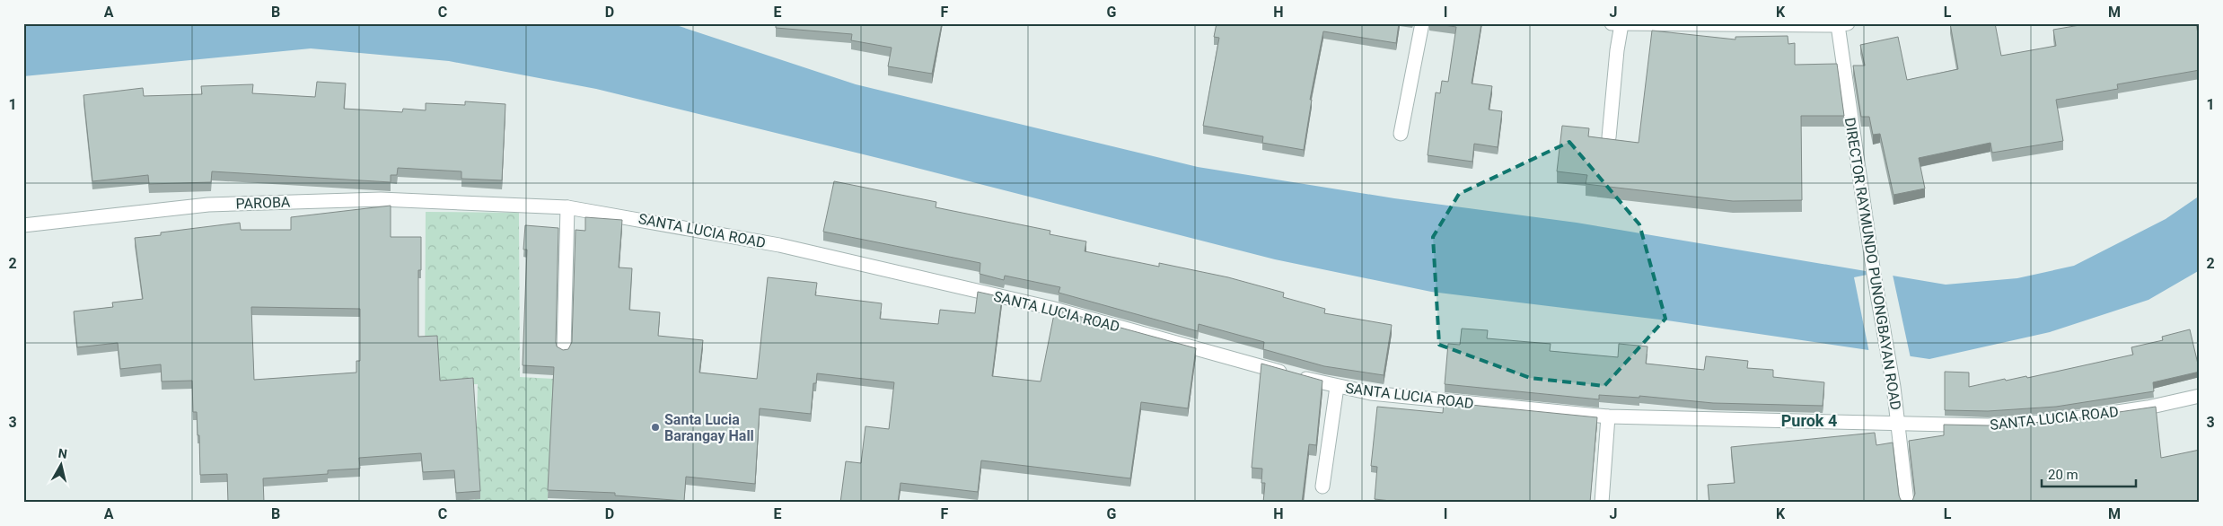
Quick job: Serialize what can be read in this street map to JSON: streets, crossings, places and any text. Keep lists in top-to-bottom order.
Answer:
{
  "streets": {
    "street": ["PAROBA", "SANTA LUCIA ROAD", "DIRECTOR RAYMUNDO PUNONGBAYAN ROAD"]
  },
  "crossings": [
    ["PAROBA", "SANTA LUCIA ROAD"],
    ["SANTA LUCIA ROAD", "DIRECTOR RAYMUNDO PUNONGBAYAN ROAD"]
  ],
  "districts": ["Purok 4"],
  "places": ["Santa Lucia Barangay Hall"],
  "scale_bar": "20 m",
  "north": "top",
  "grid": {
    "columns": [
      "A",
      "B",
      "C",
      "D",
      "E",
      "F",
      "G",
      "H",
      "I",
      "J",
      "K",
      "L",
      "M"
    ],
    "rows": ["1", "2", "3"]
  }
}
